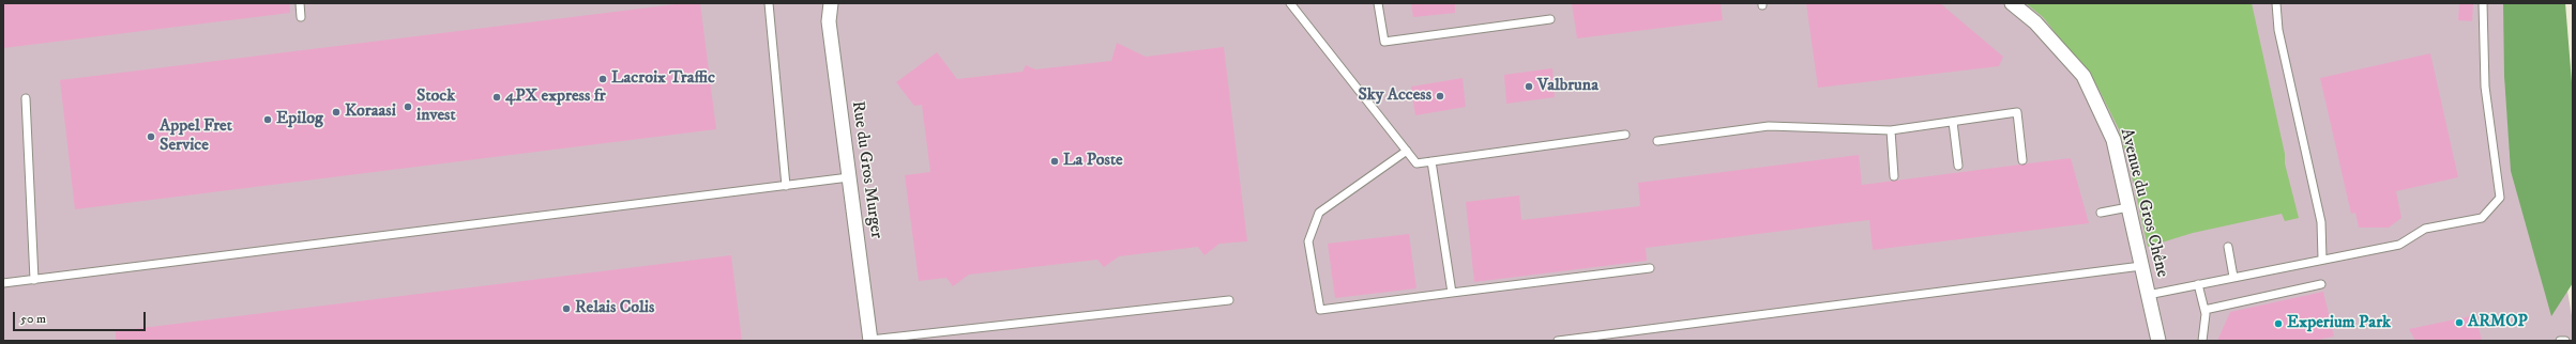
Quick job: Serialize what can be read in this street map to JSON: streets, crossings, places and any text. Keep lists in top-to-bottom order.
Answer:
{
  "streets": {
    "street": ["Rue du Gros Murger", "Avenue du Gros Chêne"]
  },
  "places": [
    "Lacroix Traffic",
    "Valbruna",
    "Sky Access",
    "4PX express fr",
    "Stock invest",
    "Koraasi",
    "Epilog",
    "Appel Fret Service",
    "La Poste",
    "Relais Colis",
    "ARMOP",
    "Experium Park"
  ],
  "scale_bar": "50 m"
}
